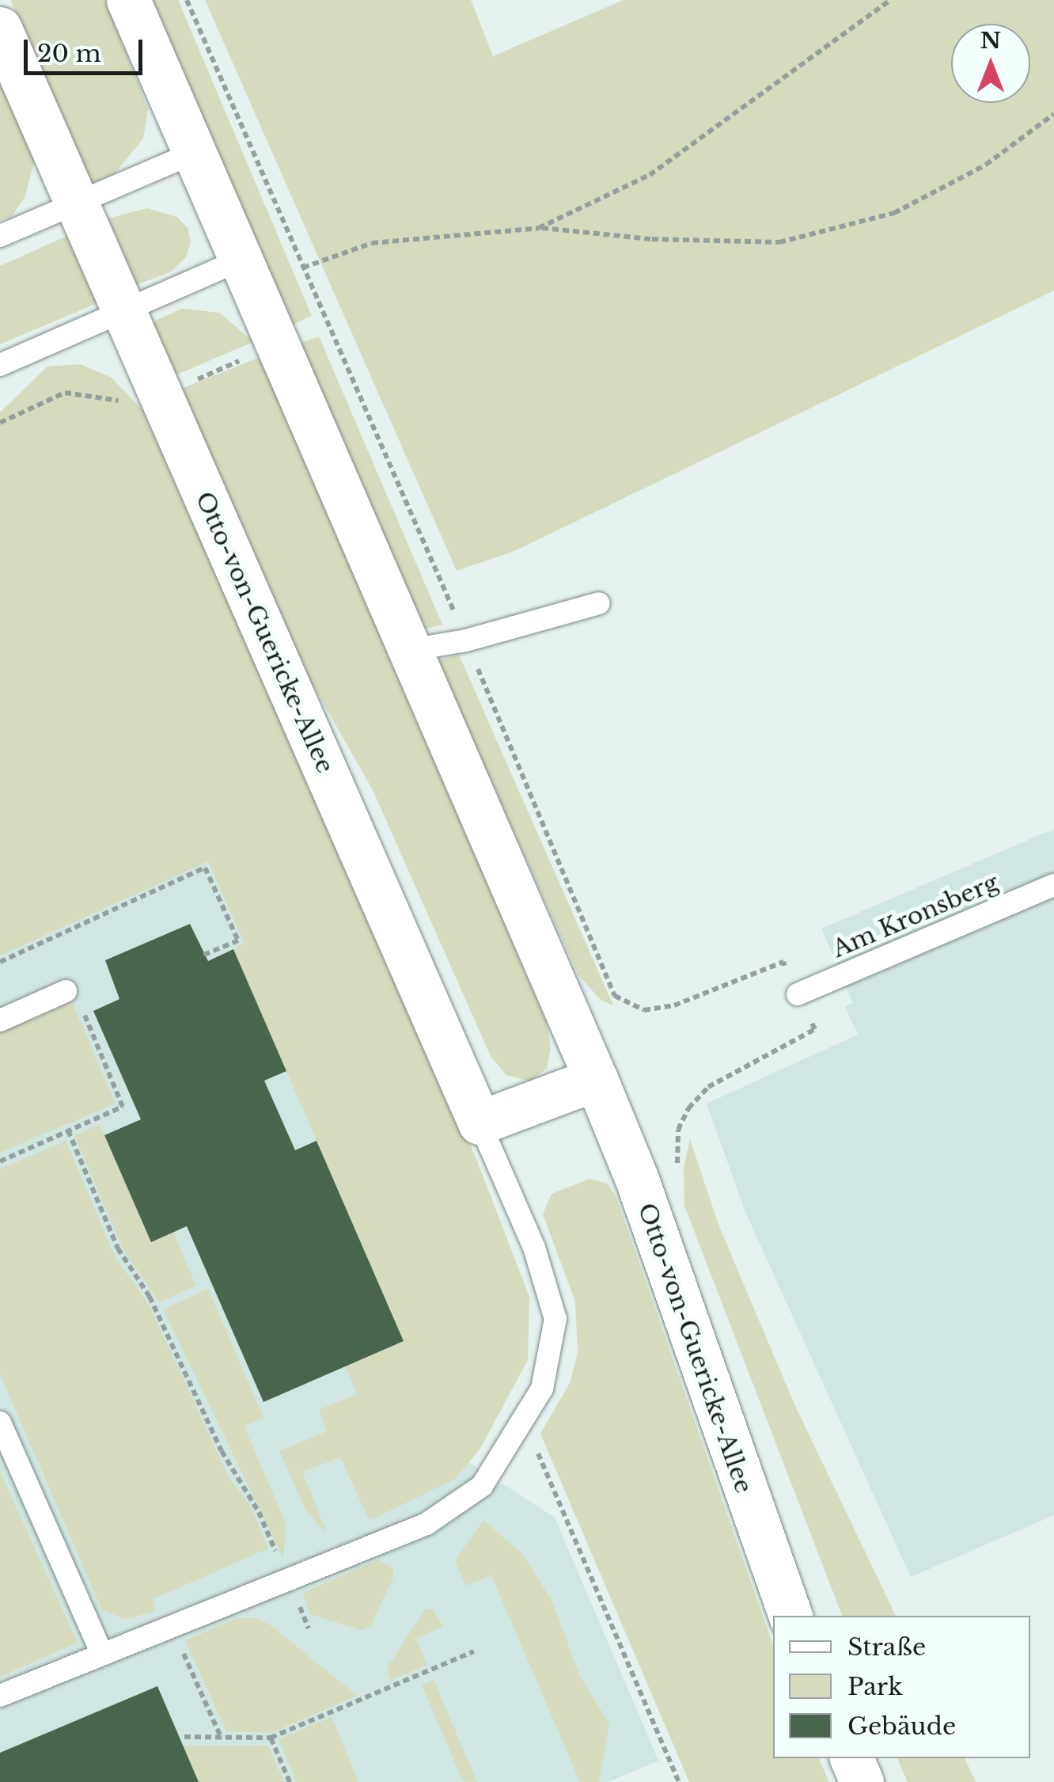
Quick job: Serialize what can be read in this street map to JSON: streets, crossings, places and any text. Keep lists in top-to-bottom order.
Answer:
{
  "streets": {
    "street": ["Otto-von-Guericke-Allee"],
    "lane": ["Am Kronsberg"]
  },
  "legend": ["Straße", "Park", "Gebäude"],
  "scale_bar": "20 m",
  "north": "top"
}
